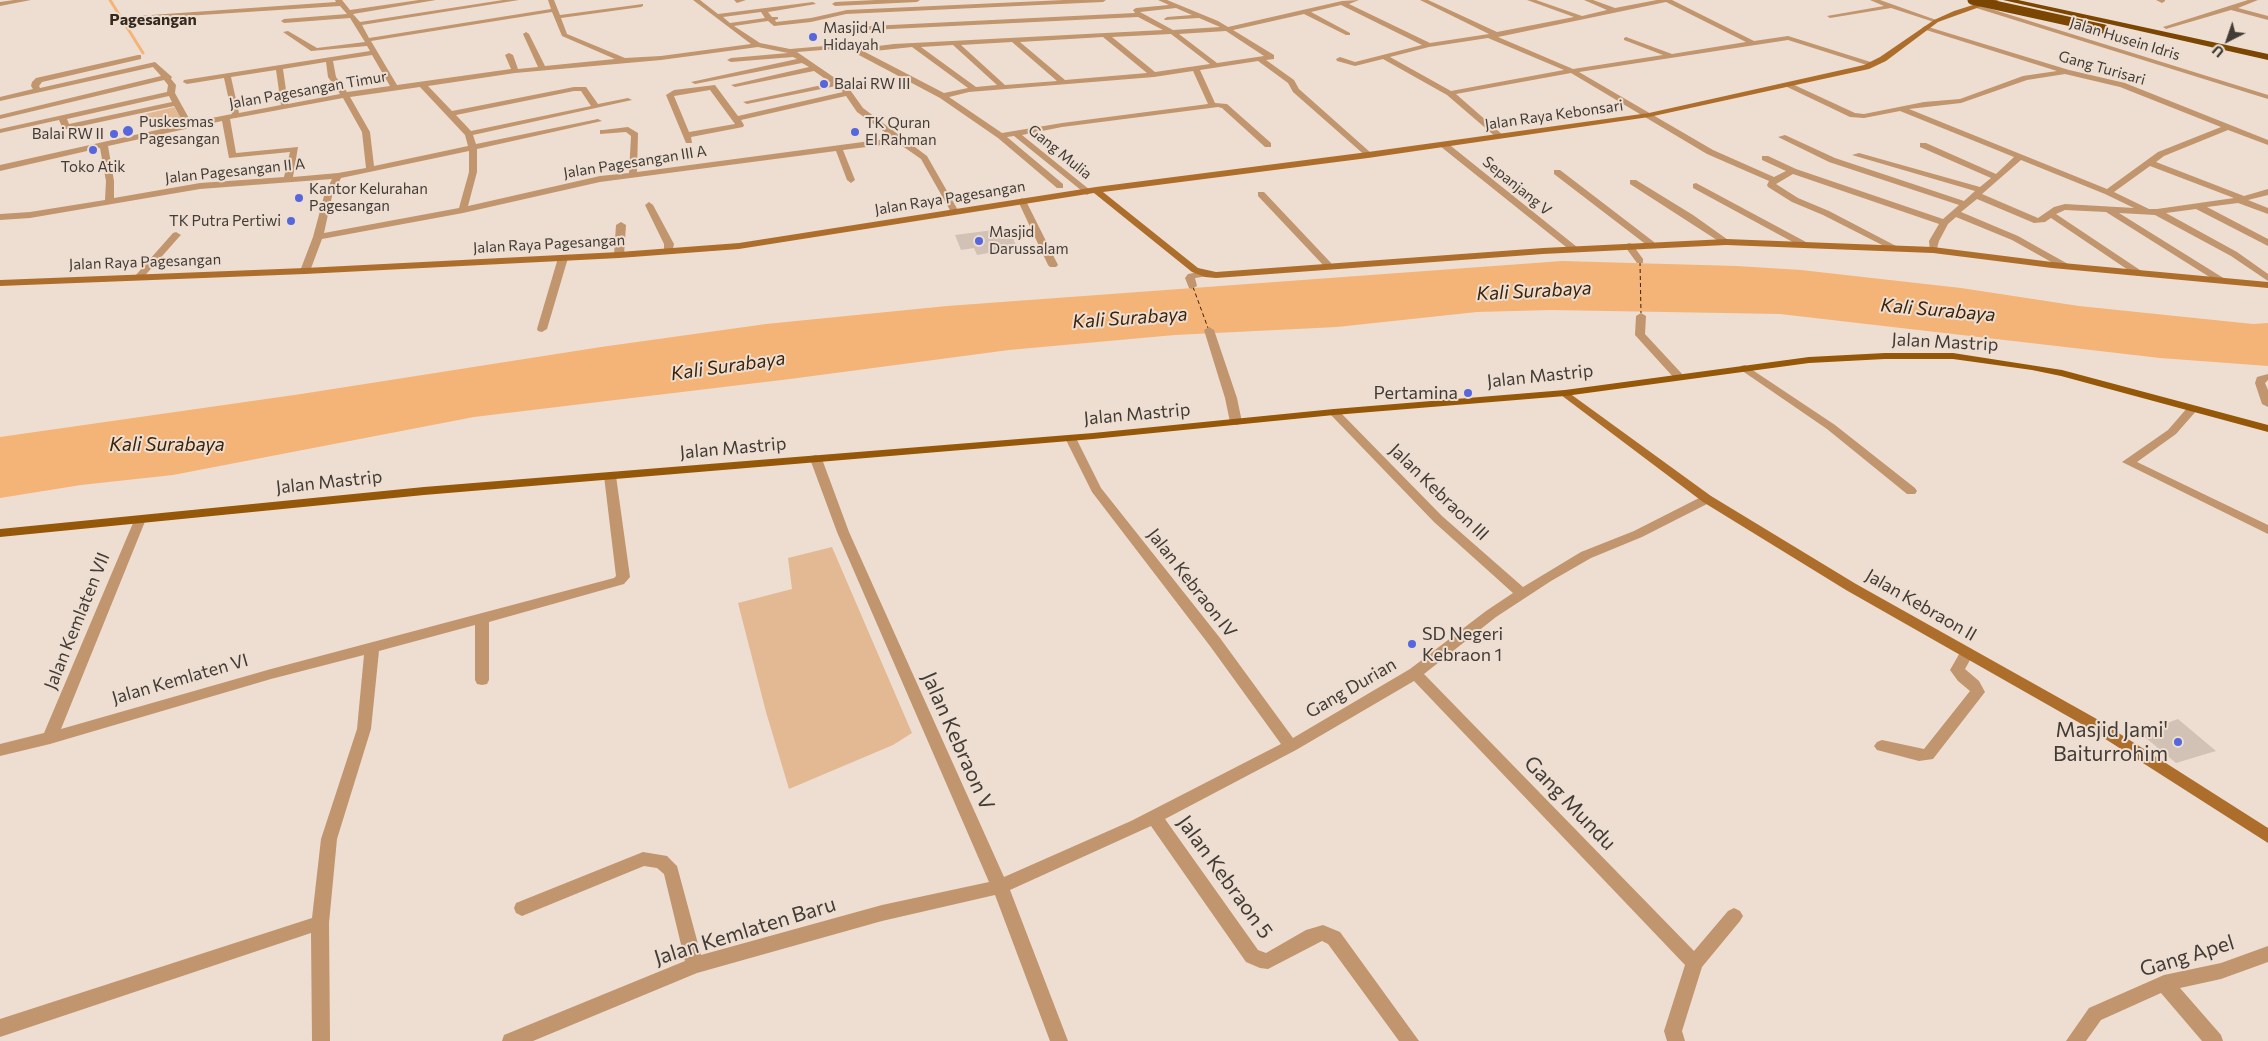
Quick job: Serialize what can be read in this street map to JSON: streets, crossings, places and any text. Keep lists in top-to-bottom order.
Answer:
{
  "streets": {
    "main road": [
      "Jalan Raya Kebonsari",
      "Jalan Raya Pagesangan",
      "Jalan Mastrip",
      "Jalan Kebraon II"
    ],
    "street": [
      "Jalan Husein Idris",
      "Gang Turisari",
      "Jalan Pagesangan Timur",
      "Gang Mulia",
      "Jalan Pagesangan III A",
      "Jalan Pagesangan II A",
      "Sepanjang V",
      "Jalan Kebraon III",
      "Jalan Kebraon IV",
      "Jalan Kemlaten VII",
      "Jalan Kemlaten VI",
      "Gang Durian",
      "Jalan Kebraon V",
      "Gang Mundu",
      "Jalan Kebraon 5",
      "Jalan Kemlaten Baru",
      "Gang Apel"
    ]
  },
  "crossings": [
    ["Jalan Husein Idris", "Jalan Raya Kebonsari"],
    ["Gang Turisari", "Jalan Raya Kebonsari"],
    ["Jalan Raya Kebonsari", "Gang Mulia"],
    ["Jalan Raya Kebonsari", "Sepanjang V"],
    ["Jalan Raya Kebonsari", "Jalan Raya Pagesangan"],
    ["Gang Mulia", "Jalan Raya Pagesangan"],
    ["Jalan Mastrip", "Jalan Kebraon III"],
    ["Jalan Mastrip", "Jalan Kebraon IV"],
    ["Jalan Mastrip", "Jalan Kebraon II"],
    ["Jalan Mastrip", "Jalan Kemlaten VII"],
    ["Jalan Mastrip", "Jalan Kemlaten VI"],
    ["Jalan Mastrip", "Jalan Kebraon V"],
    ["Jalan Kebraon III", "Gang Durian"],
    ["Jalan Kebraon IV", "Gang Durian"],
    ["Jalan Kebraon II", "Gang Durian"],
    ["Jalan Kemlaten VII", "Jalan Kemlaten VI"],
    ["Gang Durian", "Jalan Kebraon V"],
    ["Gang Durian", "Gang Mundu"],
    ["Gang Durian", "Jalan Kebraon 5"],
    ["Gang Durian", "Jalan Kemlaten Baru"],
    ["Jalan Kebraon V", "Jalan Kemlaten Baru"]
  ],
  "districts": ["Pagesangan"],
  "water": ["Kali Surabaya"],
  "places": [
    "Masjid Al Hidayah",
    "Balai RW III",
    "Puskesmas Pagesangan",
    "TK Quran El Rahman",
    "Balai RW II",
    "Toko Atik",
    "Kantor Kelurahan Pagesangan",
    "TK Putra Pertiwi",
    "Masjid Darussalam",
    "Pertamina",
    "SD Negeri Kebraon 1",
    "Masjid Jami' Baiturrohim"
  ],
  "north": "bottom left"
}
